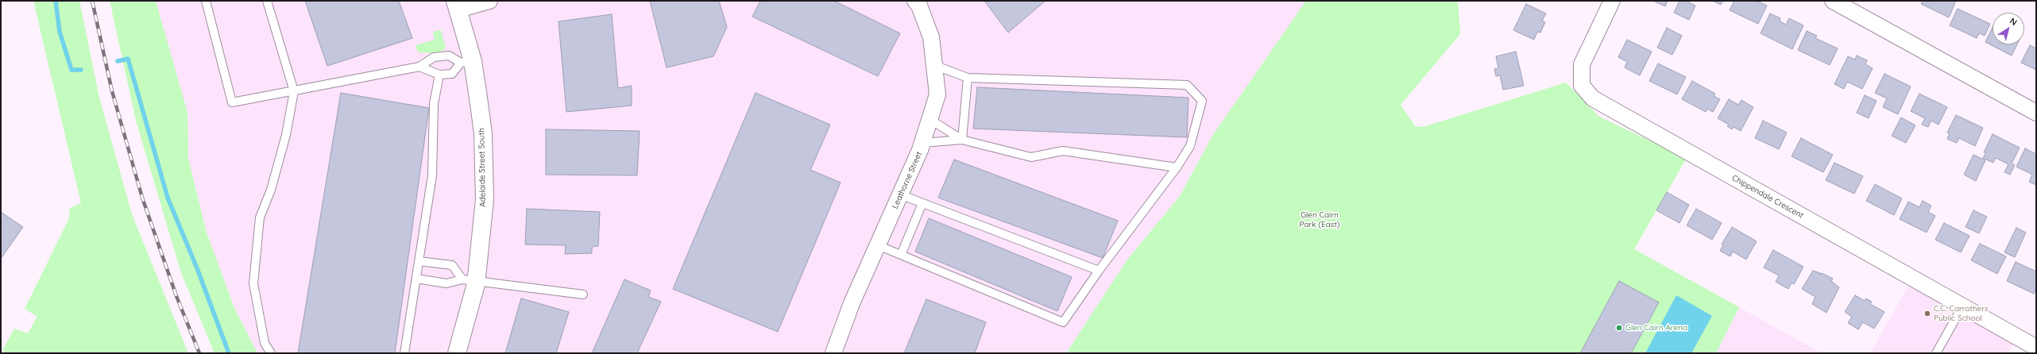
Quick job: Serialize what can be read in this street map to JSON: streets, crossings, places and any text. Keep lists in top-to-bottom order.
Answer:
{
  "streets": {
    "main road": ["Adelaide Street South"],
    "street": ["Leathorne Street", "Chippendale Crescent"]
  },
  "parks": ["Glen Cairn Park (East)"],
  "places": ["C.C. Carrothers Public School", "Glen Cairn Arena"],
  "north": "top right"
}
